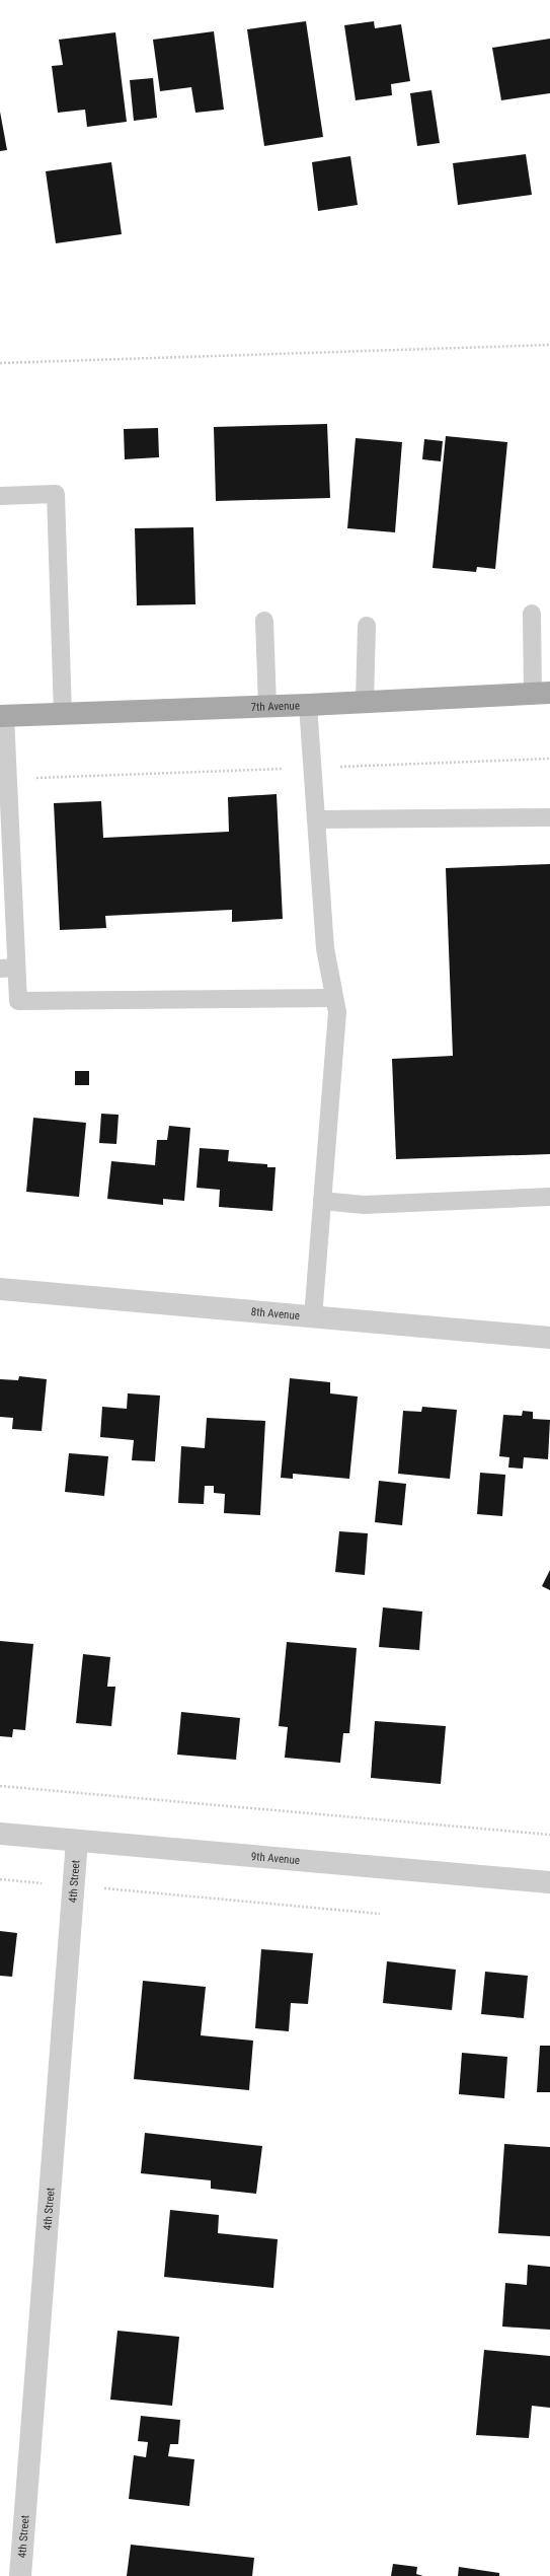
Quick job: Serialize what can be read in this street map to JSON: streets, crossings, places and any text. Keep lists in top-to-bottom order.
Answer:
{
  "streets": {
    "main road": ["7th Avenue"],
    "street": ["8th Avenue", "9th Avenue", "4th Street"]
  },
  "crossings": [
    ["9th Avenue", "4th Street"]
  ]
}
